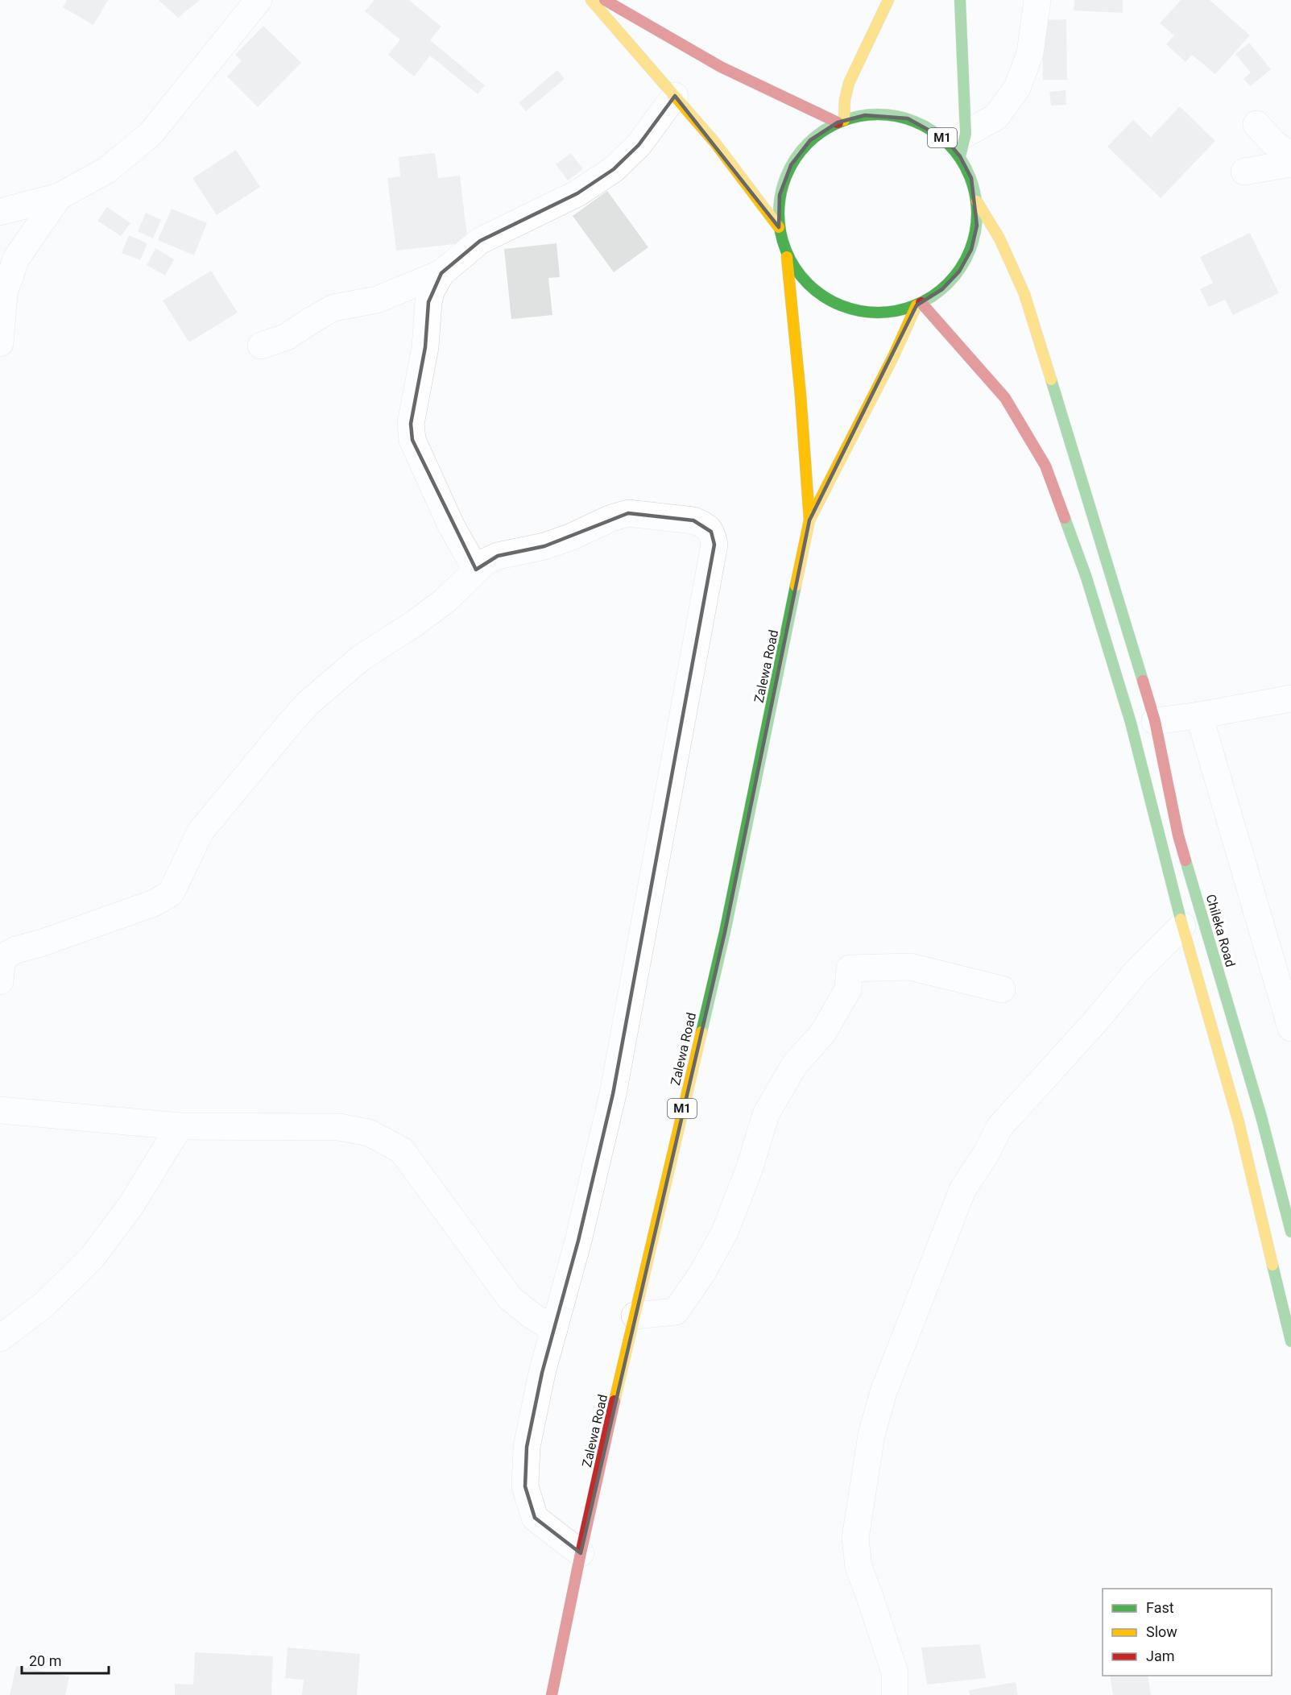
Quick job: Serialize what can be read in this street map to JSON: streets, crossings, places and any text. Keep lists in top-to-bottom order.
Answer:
{
  "streets": {
    "main road": ["M1", "Zalewa Road", "Chileka Road"]
  },
  "crossings": [
    ["M1", "Zalewa Road"],
    ["M1", "Chileka Road"]
  ],
  "legend": ["Fast", "Slow", "Jam"],
  "scale_bar": "20 m"
}
